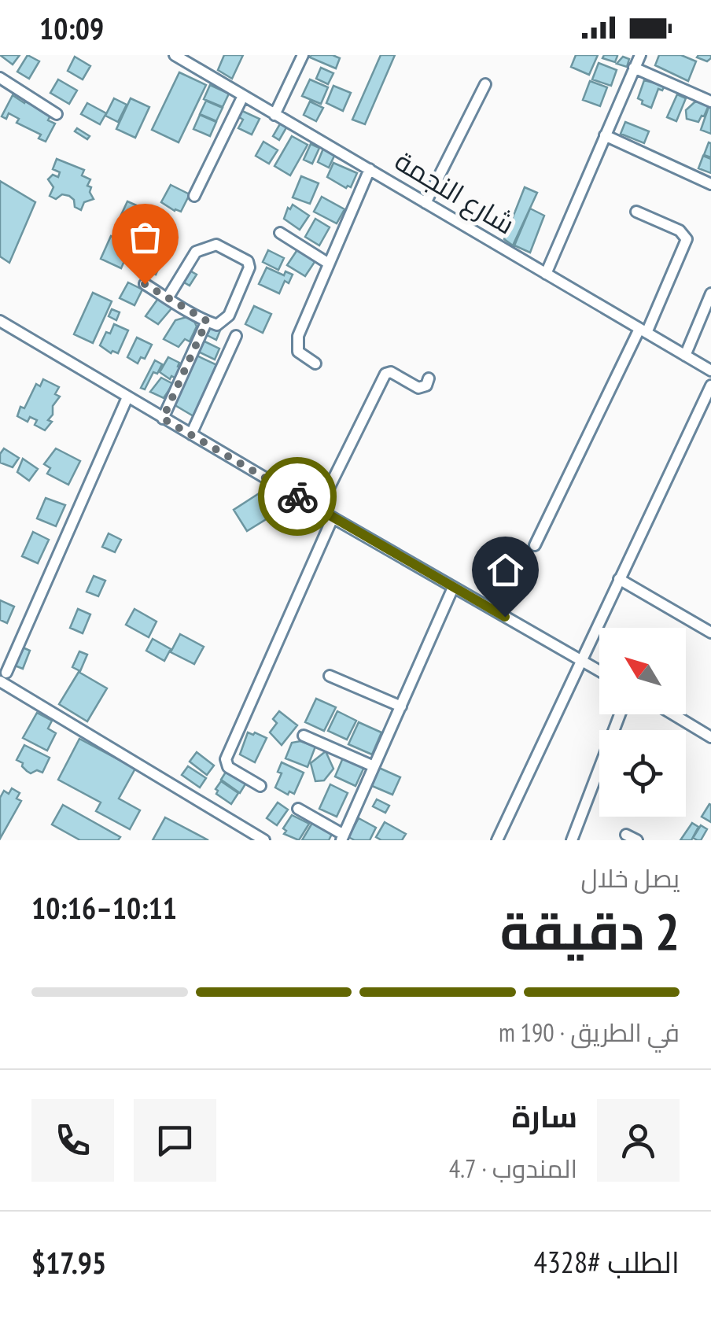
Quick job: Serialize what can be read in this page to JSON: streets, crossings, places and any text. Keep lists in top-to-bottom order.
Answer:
{
  "streets": {
    "street": ["شارع النجمة"]
  },
  "north": "top left",
  "page": {
    "status": "10:09",
    "heading": ["2 دقيقة", "يصل خلال", "10:11–10:16"],
    "panel": [
      "سارة",
      "المندوب · 4.7",
      "الطلب #4328",
      "$17.95"
    ],
    "bar": "في الطريق · 190 m"
  }
}
